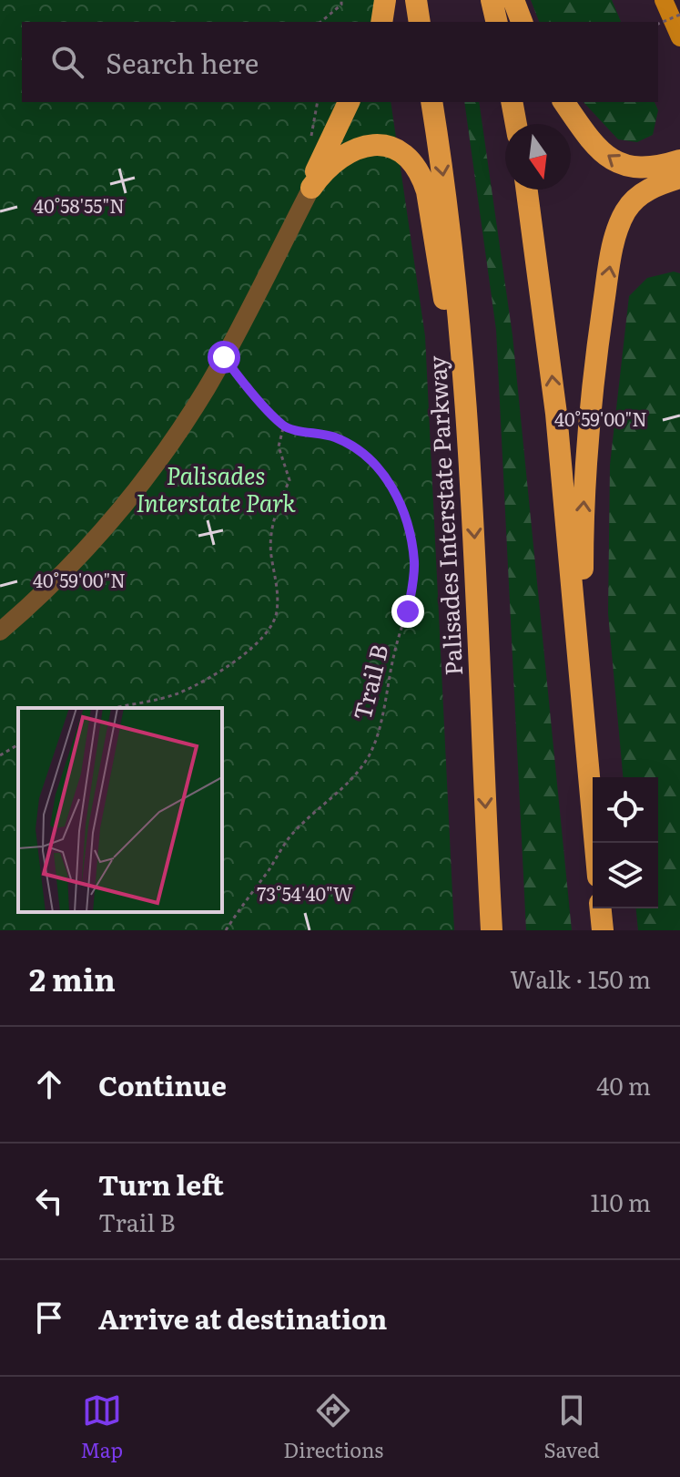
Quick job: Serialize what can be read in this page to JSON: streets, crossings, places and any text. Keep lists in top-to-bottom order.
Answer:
{
  "streets": {
    "highway": ["Palisades Interstate Parkway"],
    "path": ["Trail B"]
  },
  "parks": ["Palisades Interstate Park"],
  "north": "bottom",
  "page": {
    "search": "Search here",
    "heading": ["2 min", "Walk · 150 m"],
    "list": [
      ["Continue", "40 m"],
      ["Turn left", "Trail B", "110 m"],
      "Arrive at destination"
    ],
    "nav": ["Map", "Directions", "Saved"]
  },
  "coordinates": ["40°58'55\"N", "40°59'00\"N", "73°54'40\"W"]
}
